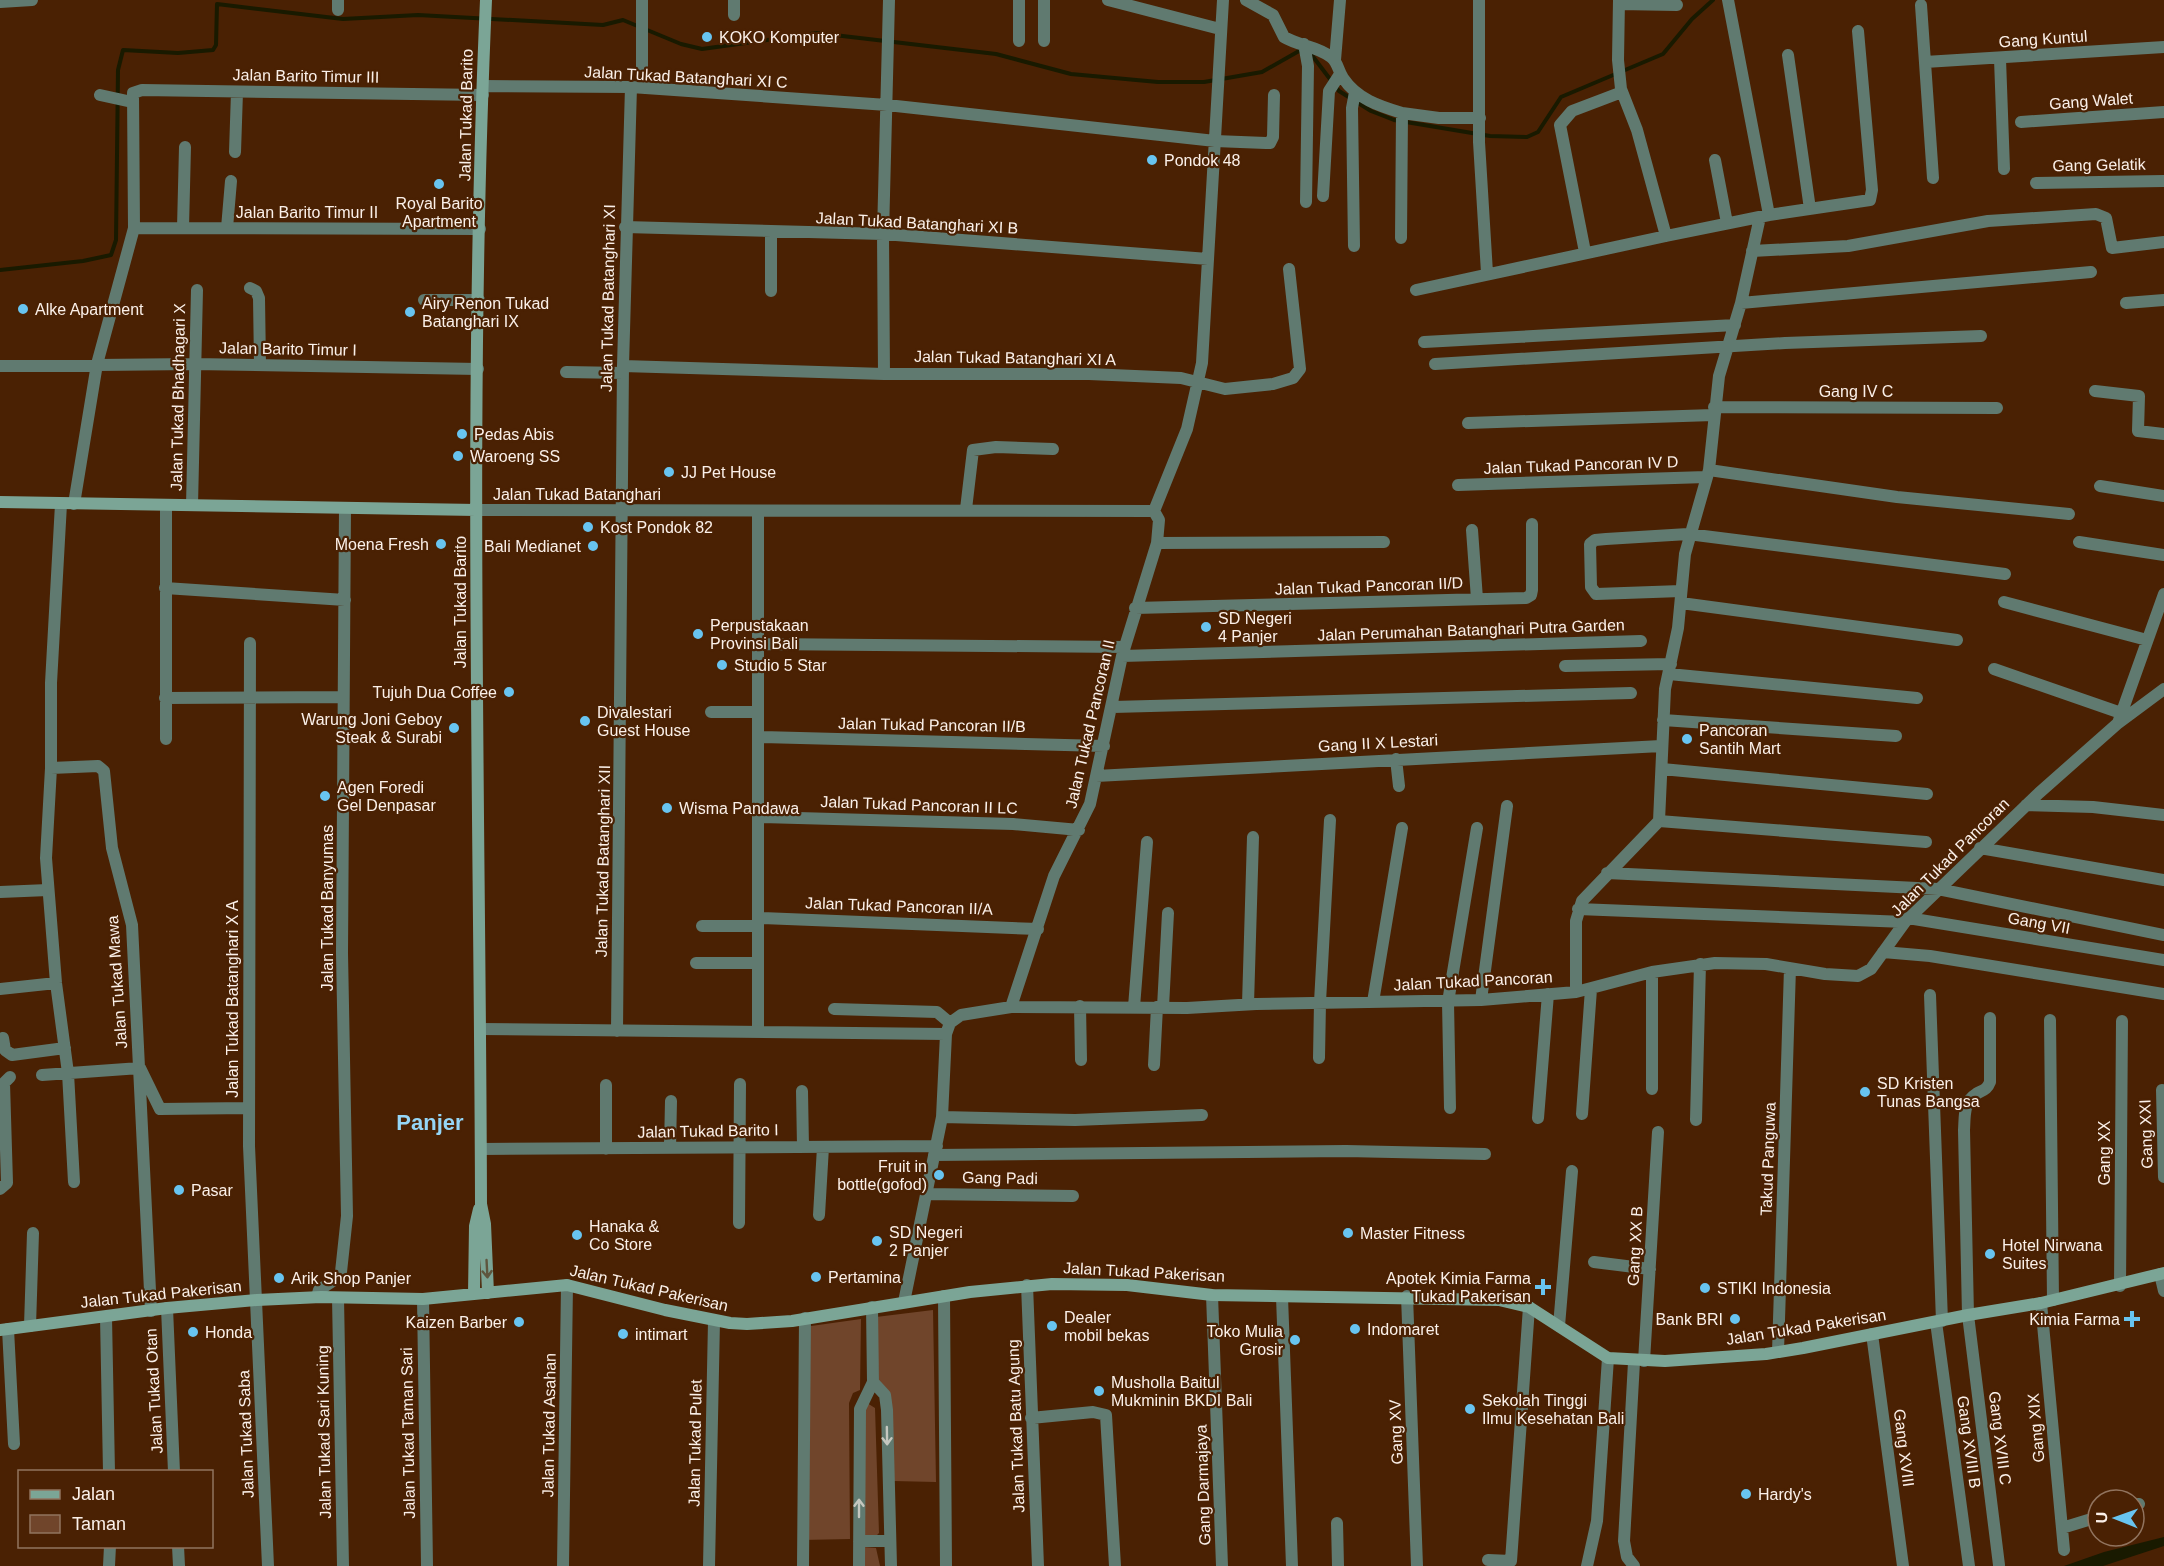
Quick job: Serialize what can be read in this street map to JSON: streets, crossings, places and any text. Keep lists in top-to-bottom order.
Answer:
{
  "streets": {
    "street": [
      "Gang Kuntul",
      "Jalan Barito Timur III",
      "Jalan Tukad Batanghari XI C",
      "Gang Walet",
      "Jalan Tukad Barito",
      "Gang Gelatik",
      "Jalan Barito Timur II",
      "Jalan Tukad Batanghari XI B",
      "Jalan Tukad Batanghari XI",
      "Jalan Barito Timur I",
      "Jalan Tukad Batanghari XI A",
      "Gang IV C",
      "Jalan Tukad Bhadhagari X",
      "Jalan Tukad Pancoran IV D",
      "Jalan Tukad Batanghari",
      "Jalan Tukad Pancoran II/D",
      "Jalan Perumahan Batanghari Putra Garden",
      "Jalan Tukad Pancoran II",
      "Jalan Tukad Pancoran II/B",
      "Gang II X Lestari",
      "Jalan Tukad Pancoran II LC",
      "Jalan Tukad Pancoran",
      "Jalan Tukad Batanghari XII",
      "Jalan Tukad Pancoran II/A",
      "Jalan Tukad Banyumas",
      "Gang VII",
      "Jalan Tukad Mawa",
      "Jalan Tukad Batanghari X A",
      "Jalan Tukad Barito I",
      "Gang XXI",
      "Gang XX",
      "Takud Panguwa",
      "Gang Padi",
      "Gang XX B",
      "Jalan Tukad Pakerisan",
      "Jalan Tukad Otan",
      "Jalan Tukad Asahan",
      "Jalan Tukad Batu Agung",
      "Gang XIX",
      "Jalan Tukad Sari Kuning",
      "Gang XV",
      "Jalan Tukad Taman Sari",
      "Jalan Tukad Saba",
      "Gang XVIII C",
      "Gang XVIII B",
      "Jalan Tukad Pulet",
      "Gang XVIII",
      "Gang Darmajaya"
    ]
  },
  "crossings": [
    ["Jalan Barito Timur III", "Jalan Tukad Batanghari XI C"],
    ["Jalan Barito Timur III", "Jalan Tukad Barito"],
    ["Jalan Barito Timur III", "Jalan Barito Timur II"],
    ["Jalan Tukad Batanghari XI C", "Jalan Tukad Barito"],
    ["Jalan Tukad Batanghari XI C", "Jalan Tukad Batanghari XI"],
    ["Jalan Tukad Barito", "Jalan Barito Timur II"],
    ["Jalan Tukad Barito", "Jalan Barito Timur I"],
    ["Jalan Tukad Barito", "Jalan Tukad Batanghari"],
    ["Jalan Tukad Barito", "Jalan Tukad Barito I"],
    ["Jalan Tukad Barito", "Jalan Tukad Pakerisan"],
    ["Jalan Tukad Batanghari XI B", "Jalan Tukad Batanghari XI"],
    ["Jalan Tukad Batanghari XI", "Jalan Tukad Batanghari XI A"],
    ["Jalan Tukad Batanghari XI", "Jalan Tukad Batanghari"],
    ["Jalan Tukad Batanghari XI", "Jalan Tukad Batanghari XII"],
    ["Jalan Barito Timur I", "Jalan Tukad Bhadhagari X"],
    ["Jalan Tukad Bhadhagari X", "Jalan Tukad Batanghari"],
    ["Jalan Tukad Batanghari", "Jalan Tukad Pancoran II"],
    ["Jalan Tukad Batanghari", "Jalan Tukad Batanghari XII"],
    ["Jalan Tukad Batanghari", "Jalan Tukad Banyumas"],
    ["Jalan Tukad Pancoran II/D", "Jalan Tukad Pancoran II"],
    ["Jalan Perumahan Batanghari Putra Garden", "Jalan Tukad Pancoran II"],
    ["Jalan Tukad Pancoran II", "Jalan Tukad Pancoran II/B"],
    ["Jalan Tukad Pancoran II", "Gang II X Lestari"],
    ["Jalan Tukad Pancoran II", "Jalan Tukad Pancoran II LC"],
    ["Jalan Tukad Pancoran II", "Jalan Tukad Pancoran"],
    ["Jalan Tukad Pancoran II", "Jalan Tukad Pancoran II/A"],
    ["Jalan Tukad Pancoran", "Gang VII"],
    ["Jalan Tukad Pancoran", "Takud Panguwa"],
    ["Jalan Tukad Banyumas", "Jalan Tukad Pakerisan"],
    ["Jalan Tukad Mawa", "Jalan Tukad Pakerisan"],
    ["Jalan Tukad Batanghari X A", "Jalan Tukad Pakerisan"],
    ["Jalan Tukad Batanghari X A", "Jalan Tukad Saba"],
    ["Gang XX", "Jalan Tukad Pakerisan"],
    ["Takud Panguwa", "Jalan Tukad Pakerisan"],
    ["Gang XX B", "Jalan Tukad Pakerisan"],
    ["Jalan Tukad Pakerisan", "Jalan Tukad Otan"],
    ["Jalan Tukad Pakerisan", "Jalan Tukad Asahan"],
    ["Jalan Tukad Pakerisan", "Jalan Tukad Batu Agung"],
    ["Jalan Tukad Pakerisan", "Gang XIX"],
    ["Jalan Tukad Pakerisan", "Jalan Tukad Sari Kuning"],
    ["Jalan Tukad Pakerisan", "Gang XV"],
    ["Jalan Tukad Pakerisan", "Jalan Tukad Taman Sari"],
    ["Jalan Tukad Pakerisan", "Jalan Tukad Saba"],
    ["Jalan Tukad Pakerisan", "Gang XVIII C"],
    ["Jalan Tukad Pakerisan", "Gang XVIII B"],
    ["Jalan Tukad Pakerisan", "Jalan Tukad Pulet"],
    ["Jalan Tukad Pakerisan", "Gang XVIII"],
    ["Jalan Tukad Pakerisan", "Gang Darmajaya"]
  ],
  "districts": ["Panjer"],
  "places": {
    "other": [
      "KOKO Komputer",
      "Pondok 48",
      "Royal Barito Apartment",
      "Alke Apartment",
      "Airy Renon Tukad Batanghari IX",
      "Pedas Abis",
      "Waroeng SS",
      "JJ Pet House",
      "Kost Pondok 82",
      "Moena Fresh",
      "Bali Medianet",
      "SD Negeri 4 Panjer",
      "Perpustakaan Provinsi Bali",
      "Studio 5 Star",
      "Tujuh Dua Coffee",
      "Divalestari Guest House",
      "Warung Joni Geboy Steak & Surabi",
      "Pancoran Santih Mart",
      "Agen Foredi Gel Denpasar",
      "Wisma Pandawa",
      "SD Kristen Tunas Bangsa",
      "Fruit in bottle(gofod)",
      "Pasar",
      "Master Fitness",
      "Hanaka & Co Store",
      "SD Negeri 2 Panjer",
      "Hotel Nirwana Suites",
      "Pertamina",
      "Arik Shop Panjer",
      "STIKI Indonesia",
      "Bank BRI",
      "Kaizen Barber",
      "Dealer mobil bekas",
      "Indomaret",
      "Honda",
      "intimart",
      "Toko Mulia Grosir",
      "Musholla Baitul Mukminin BKDI Bali",
      "Sekolah Tinggi Ilmu Kesehatan Bali",
      "Hardy's"
    ],
    "health": ["Apotek Kimia Farma Tukad Pakerisan", "Kimia Farma"]
  },
  "legend": ["Jalan", "Taman"],
  "north": "left"
}
